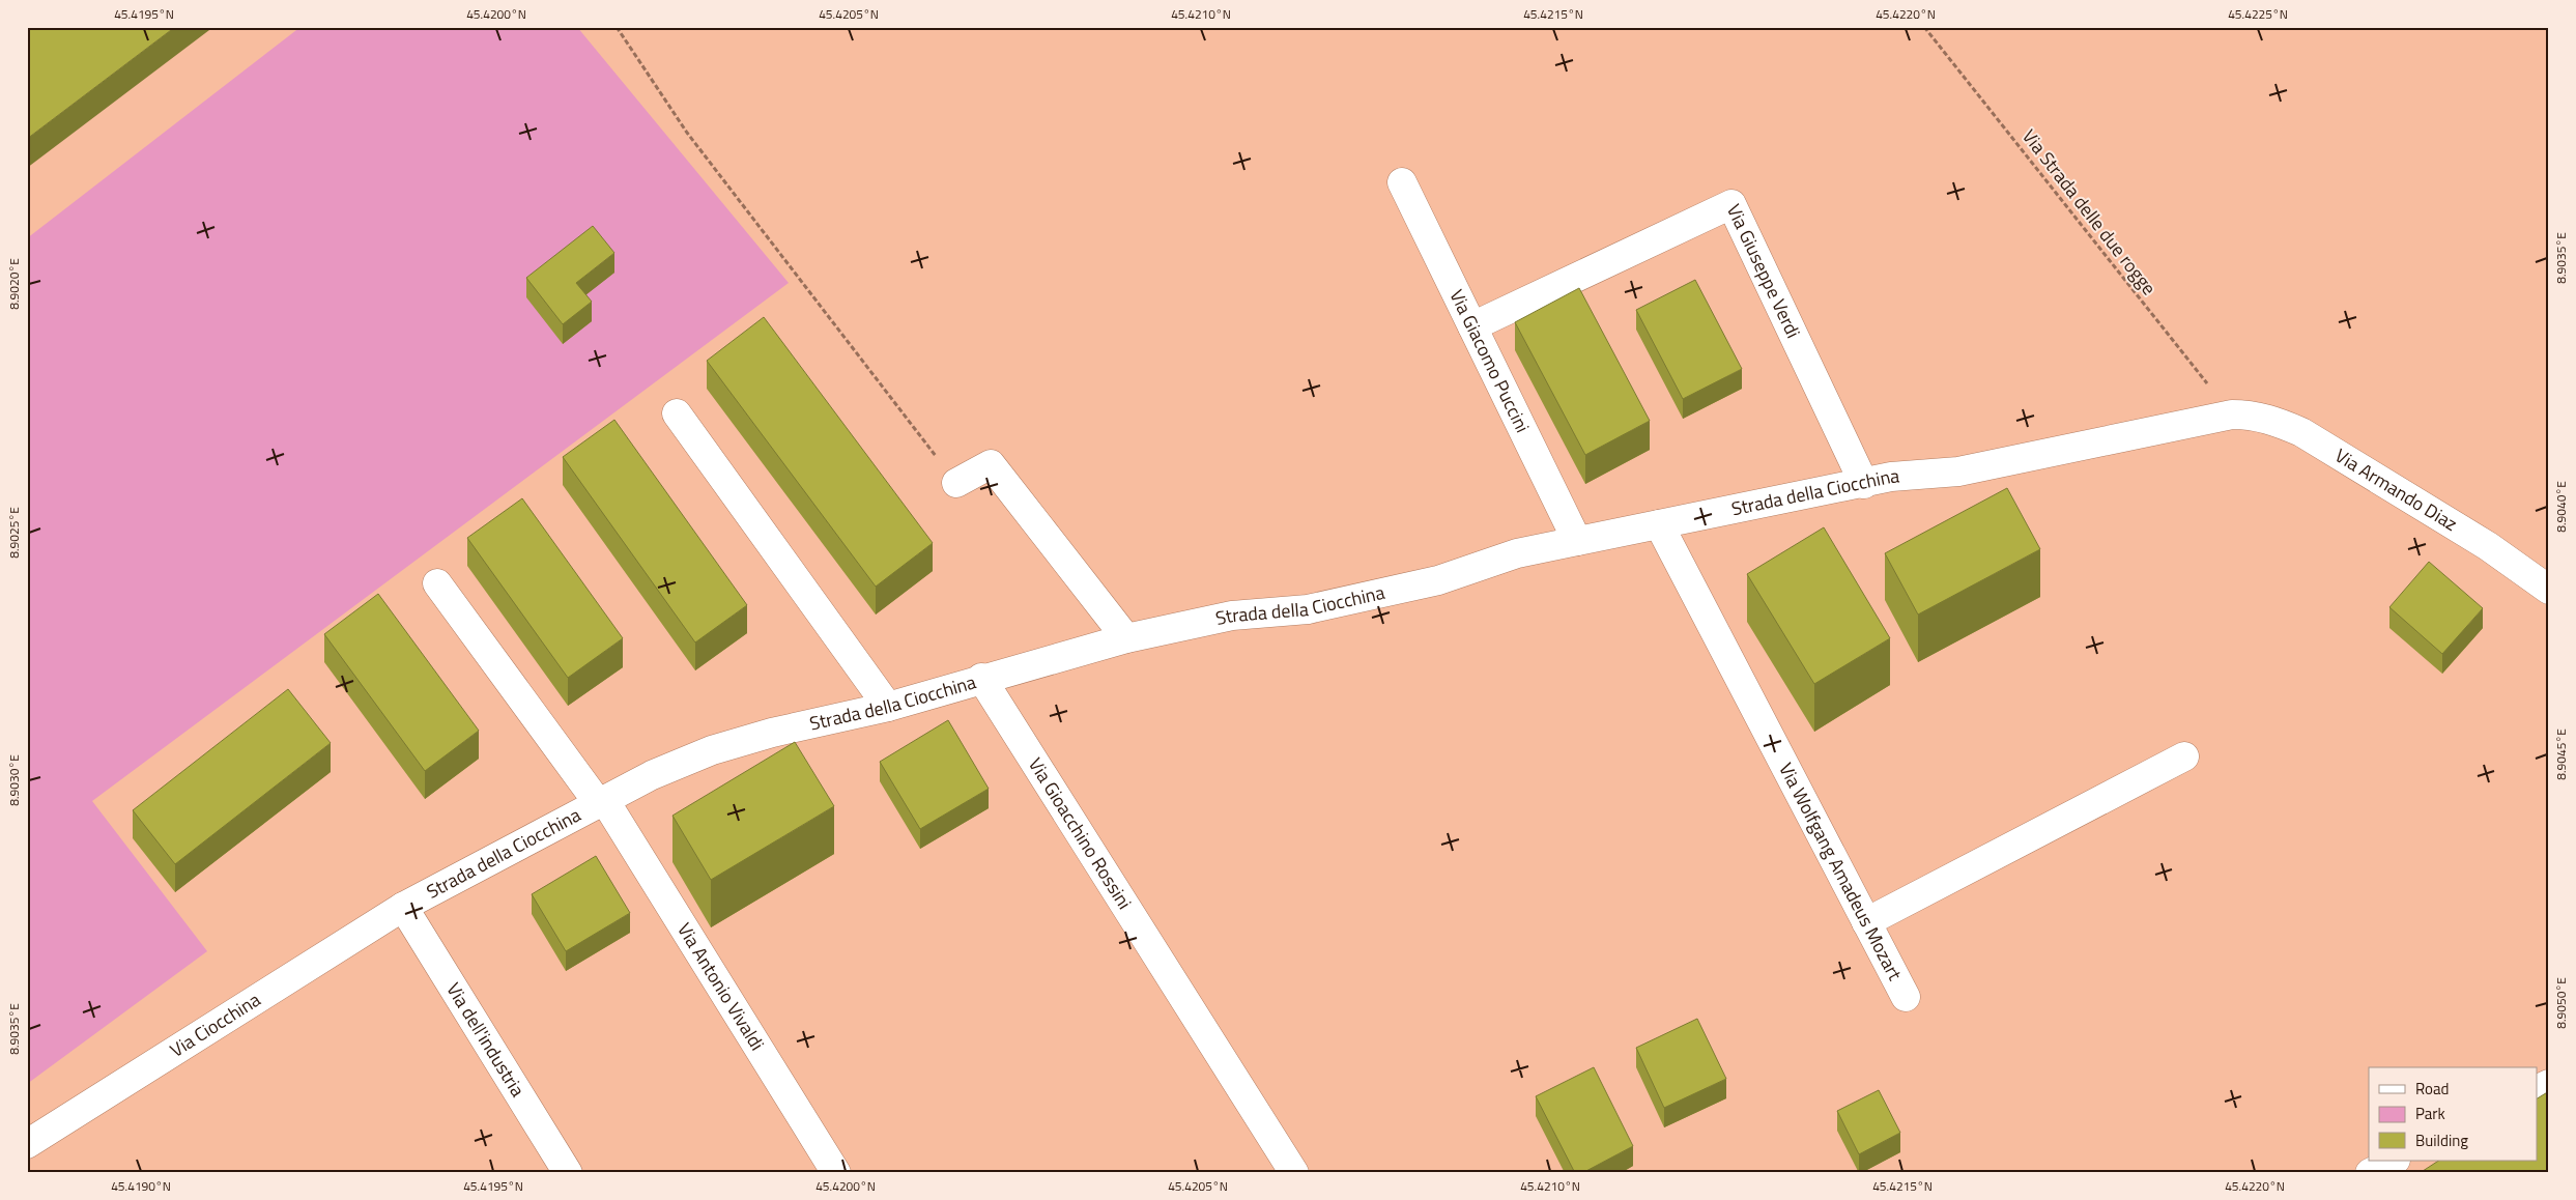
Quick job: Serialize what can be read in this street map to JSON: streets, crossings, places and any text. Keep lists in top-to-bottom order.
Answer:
{
  "streets": {
    "street": [
      "Via Giuseppe Verdi",
      "Via Giacomo Puccini",
      "Via Armando Diaz",
      "Strada della Ciocchina",
      "Via Gioacchino Rossini",
      "Via Wolfgang Amadeus Mozart",
      "Via Antonio Vivaldi",
      "Via Ciocchina",
      "Via dell'industria"
    ],
    "path": ["Via Strada delle due rogge"]
  },
  "crossings": [
    ["Via Strada delle due rogge", "Via Armando Diaz"],
    ["Via Strada delle due rogge", "Strada della Ciocchina"],
    ["Via Giuseppe Verdi", "Via Giacomo Puccini"],
    ["Via Giuseppe Verdi", "Strada della Ciocchina"],
    ["Via Giacomo Puccini", "Strada della Ciocchina"],
    ["Via Armando Diaz", "Strada della Ciocchina"],
    ["Strada della Ciocchina", "Via Gioacchino Rossini"],
    ["Strada della Ciocchina", "Via Wolfgang Amadeus Mozart"],
    ["Strada della Ciocchina", "Via Antonio Vivaldi"],
    ["Strada della Ciocchina", "Via Ciocchina"],
    ["Strada della Ciocchina", "Via dell'industria"],
    ["Via Ciocchina", "Via dell'industria"]
  ],
  "legend": ["Road", "Park", "Building"],
  "coordinates": [
    "45.4195°N",
    "45.4200°N",
    "45.4205°N",
    "45.4210°N",
    "45.4215°N",
    "45.4220°N",
    "45.4225°N",
    "8.9035°E",
    "8.9020°E",
    "8.9040°E",
    "8.9025°E",
    "8.9045°E",
    "8.9030°E",
    "8.9050°E",
    "45.4190°N"
  ]
}
